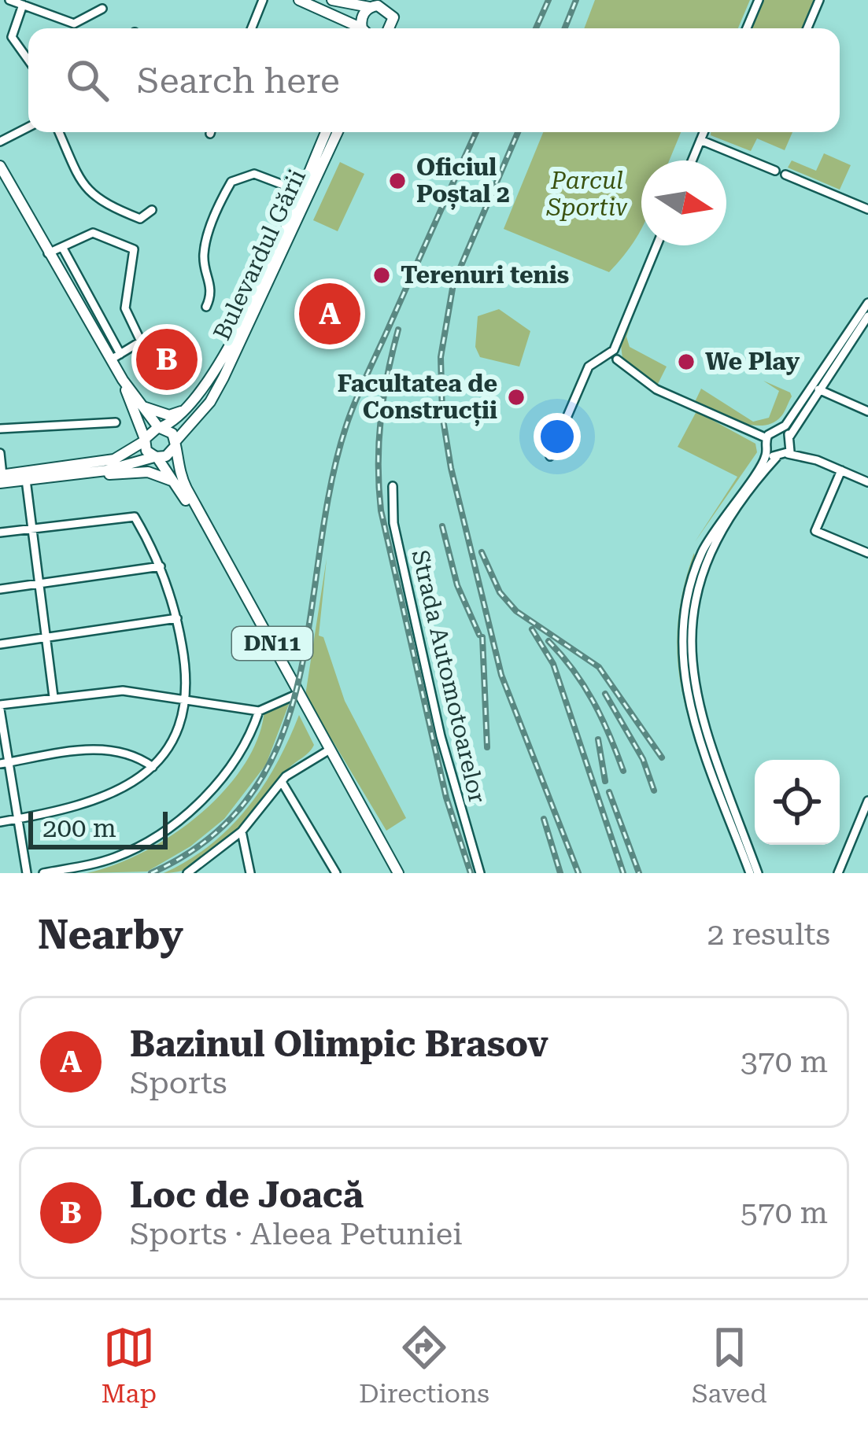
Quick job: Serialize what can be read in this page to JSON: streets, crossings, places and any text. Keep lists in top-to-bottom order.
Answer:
{
  "streets": {
    "main road": ["Bulevardul Gării", "DN11"],
    "street": ["Strada Automotoarelor"]
  },
  "crossings": [
    ["Bulevardul Gării", "DN11"]
  ],
  "parks": ["Parcul Sportiv"],
  "places": [
    "Oficiul Poștal 2",
    "Terenuri tenis",
    "We Play",
    "Facultatea de Construcții"
  ],
  "scale_bar": "200 m",
  "north": "right",
  "page": {
    "search": "Search here",
    "pins": ["A", "B"],
    "scale": "200 m",
    "heading": ["Nearby", "2 results"],
    "list": [
      {
        "mark": "A",
        "name": "Bazinul Olimpic Brasov",
        "note": "Sports",
        "value": "370 m"
      },
      {
        "mark": "B",
        "name": "Loc de Joacă",
        "note": "Sports · Aleea Petuniei",
        "value": "570 m"
      }
    ],
    "nav": ["Map", "Directions", "Saved"]
  }
}
